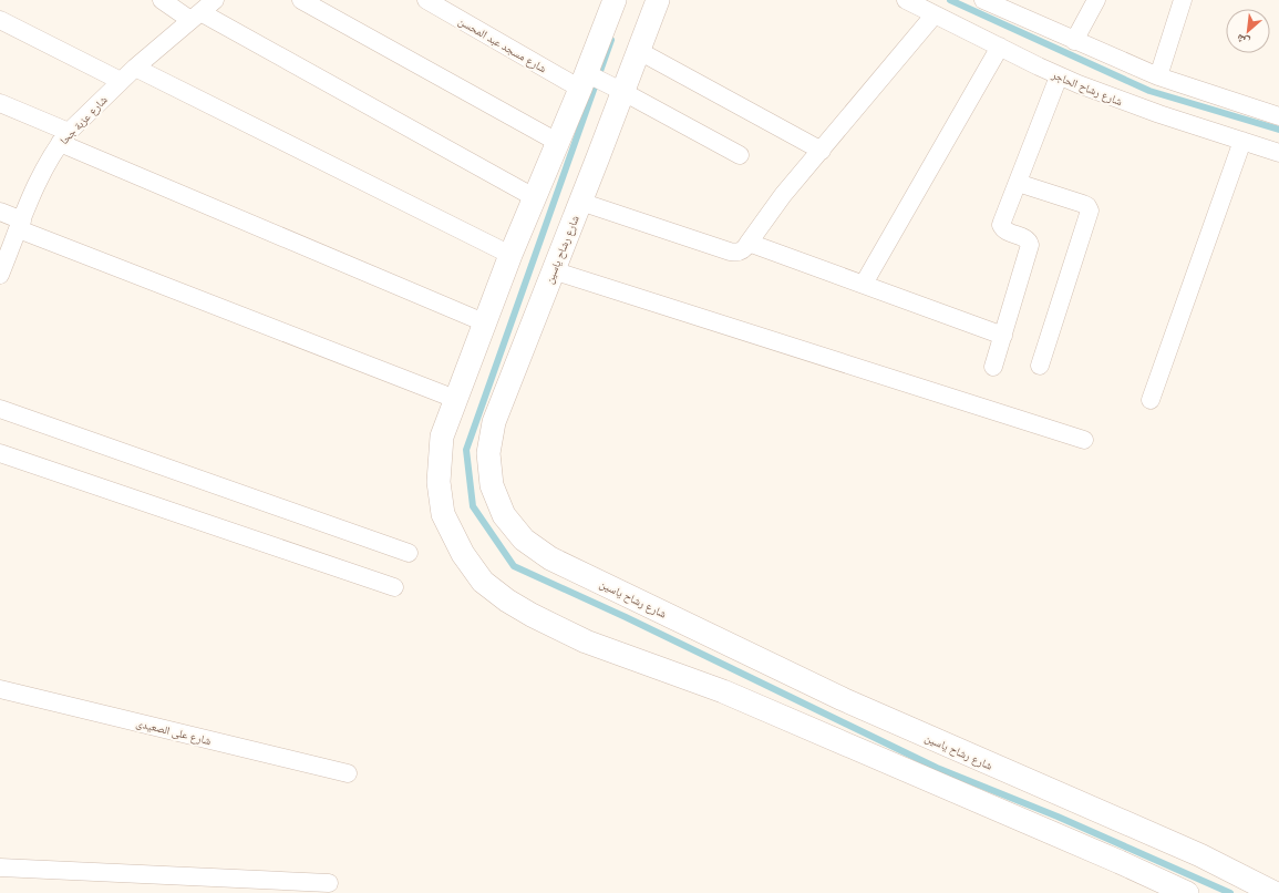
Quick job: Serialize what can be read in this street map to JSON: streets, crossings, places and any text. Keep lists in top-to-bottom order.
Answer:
{
  "streets": {
    "street": [
      "شارع مسجد عبد المحسن",
      "شارع رشاح الحاجر",
      "شارع عزبة جحا",
      "شارع رشاح ياسين",
      "شارع على الصعيدى"
    ]
  },
  "crossings": [
    ["شارع مسجد عبد المحسن", "شارع رشاح ياسين"]
  ],
  "north": "bottom left"
}
